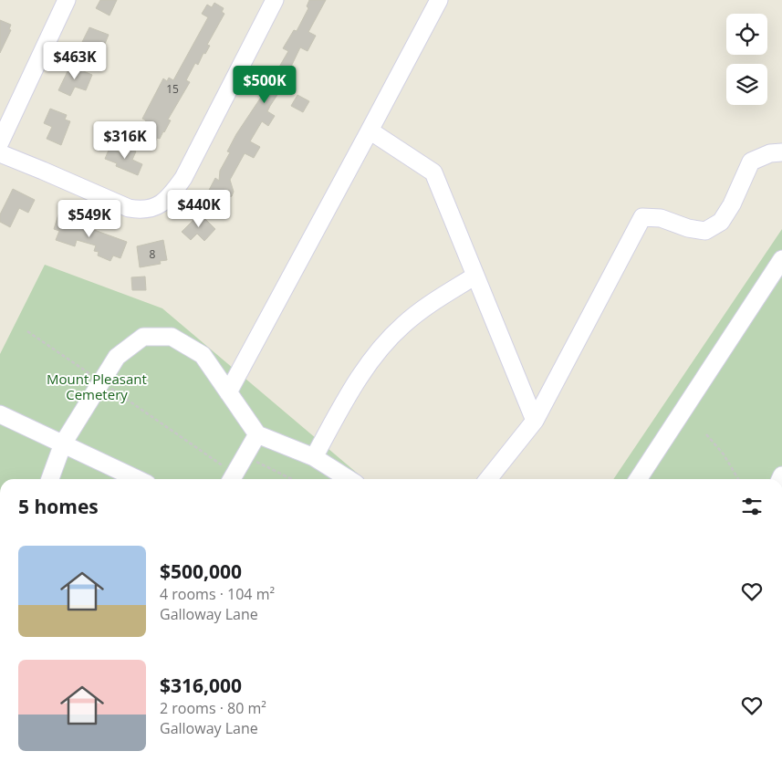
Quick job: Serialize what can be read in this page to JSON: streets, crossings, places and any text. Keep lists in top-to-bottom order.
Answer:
{
  "parks": ["Mount Pleasant Cemetery"],
  "house_numbers": ["15", "8"],
  "page": {
    "price": [
      "$463K",
      "$500K",
      "$316K",
      "$440K",
      "$549K"
    ],
    "heading": "5 homes",
    "list": [
      {
        "name": "$500,000",
        "note": "4 rooms · 104 m² · Galloway Lane"
      },
      {
        "name": "$316,000",
        "note": "2 rooms · 80 m² · Galloway Lane"
      }
    ]
  }
}
